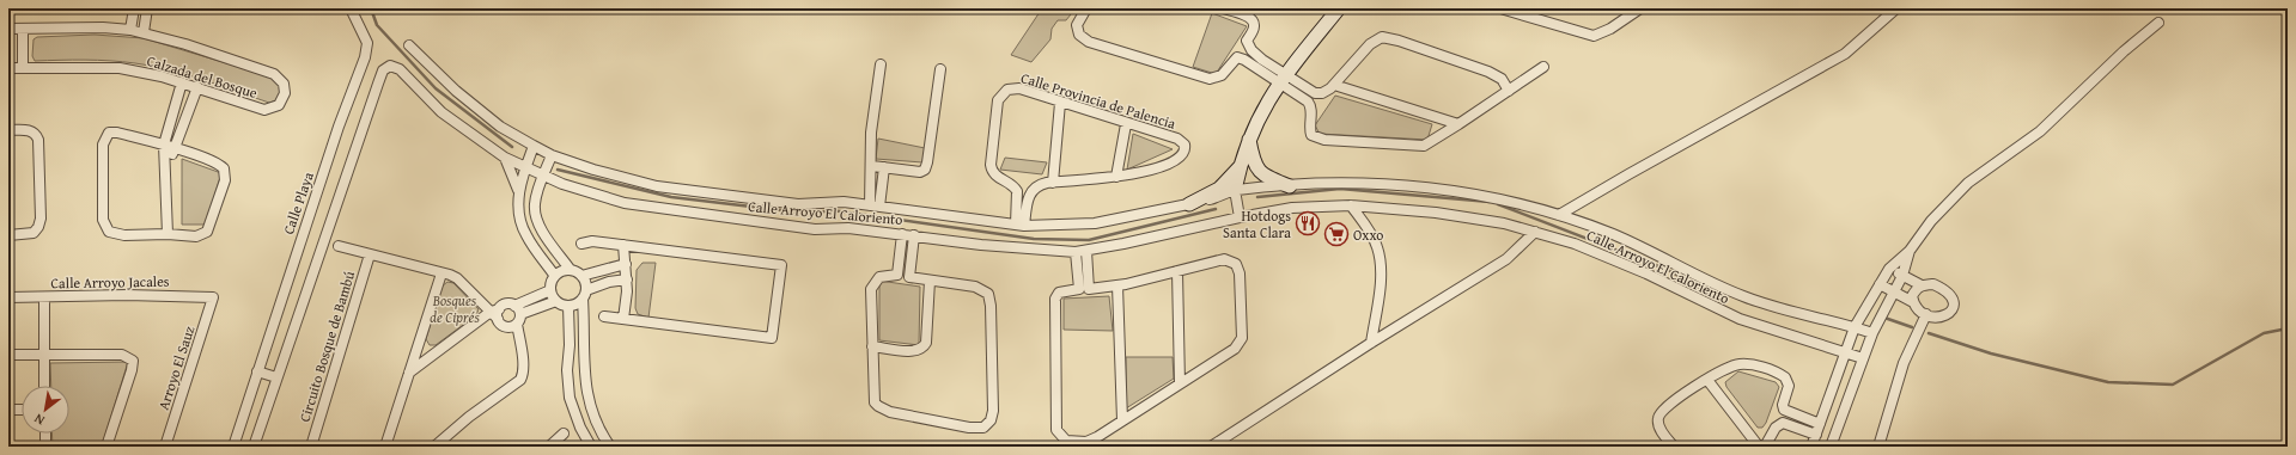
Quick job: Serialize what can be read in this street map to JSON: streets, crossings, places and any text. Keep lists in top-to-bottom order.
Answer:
{
  "streets": {
    "street": [
      "Calzada del Bosque",
      "Calle Provincia de Palencia",
      "Calle Playa",
      "Calle Arroyo El Caloriento",
      "Calle Arroyo Jacales",
      "Circuito Bosque de Bambú",
      "Arroyo El Sauz"
    ]
  },
  "crossings": [
    ["Calle Provincia de Palencia", "Calle Arroyo El Caloriento"],
    ["Calle Arroyo Jacales", "Arroyo El Sauz"]
  ],
  "parks": ["Bosques de Ciprés"],
  "places": {
    "restaurant": ["Hotdogs Santa Clara"],
    "supermarket": ["Oxxo"]
  },
  "north": "bottom left"
}
